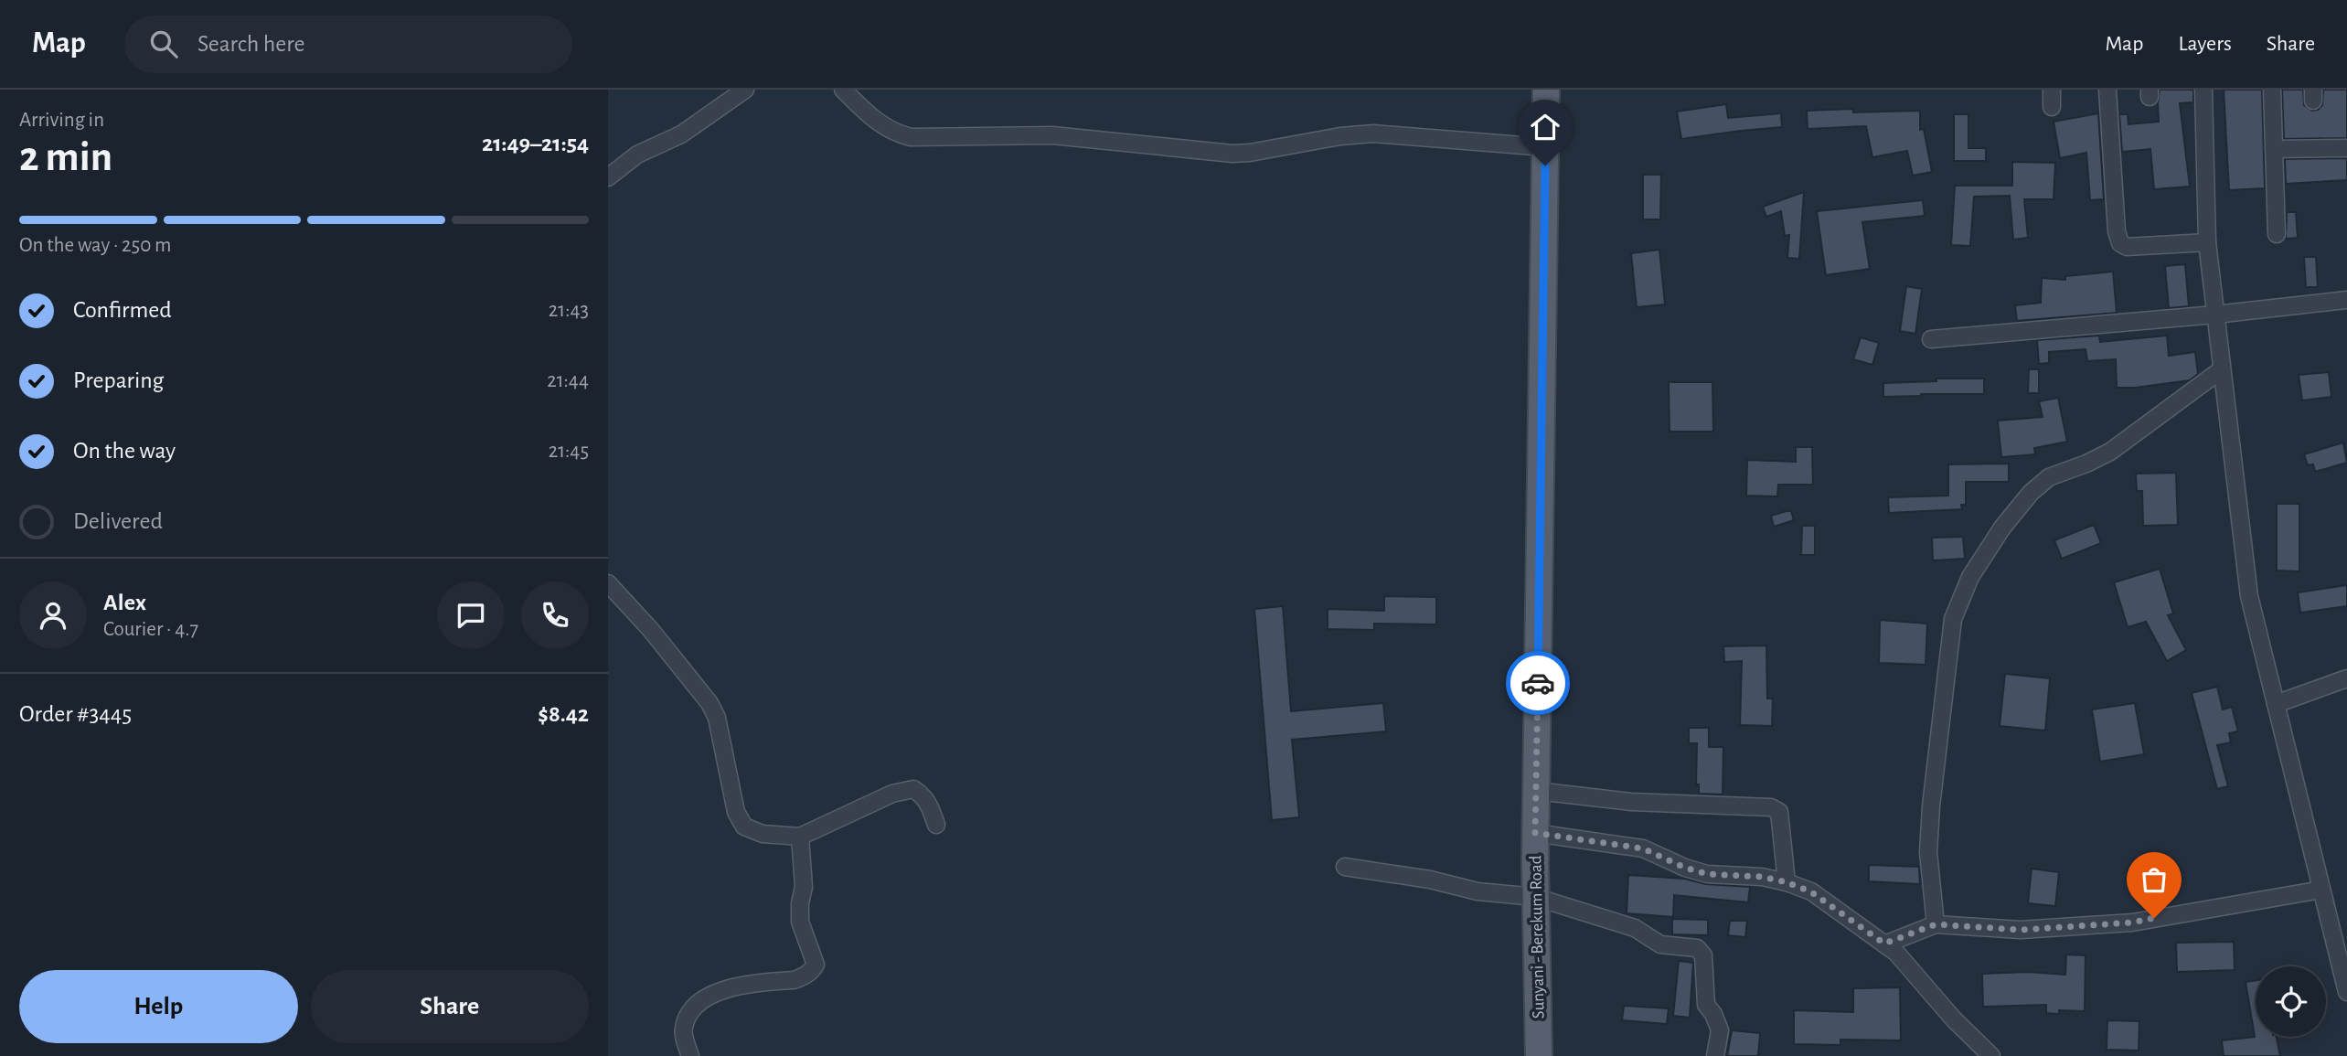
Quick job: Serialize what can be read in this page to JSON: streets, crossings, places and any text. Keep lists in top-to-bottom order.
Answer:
{
  "streets": {
    "main road": ["Sunyani - Berekum Road"]
  },
  "page": {
    "header": "Map",
    "search": "Search here",
    "nav": ["Map", "Layers", "Share"],
    "heading": ["2 min", "Arriving in", "21:49–21:54"],
    "panel": [
      "Alex",
      "Courier · 4.7",
      "Order #3445",
      "$8.42"
    ],
    "bar": "On the way · 250 m",
    "list": [
      ["Confirmed", "21:43"],
      ["Preparing", "21:44"],
      ["On the way", "21:45"],
      "Delivered"
    ],
    "buttons": ["Help", "Share"]
  }
}
